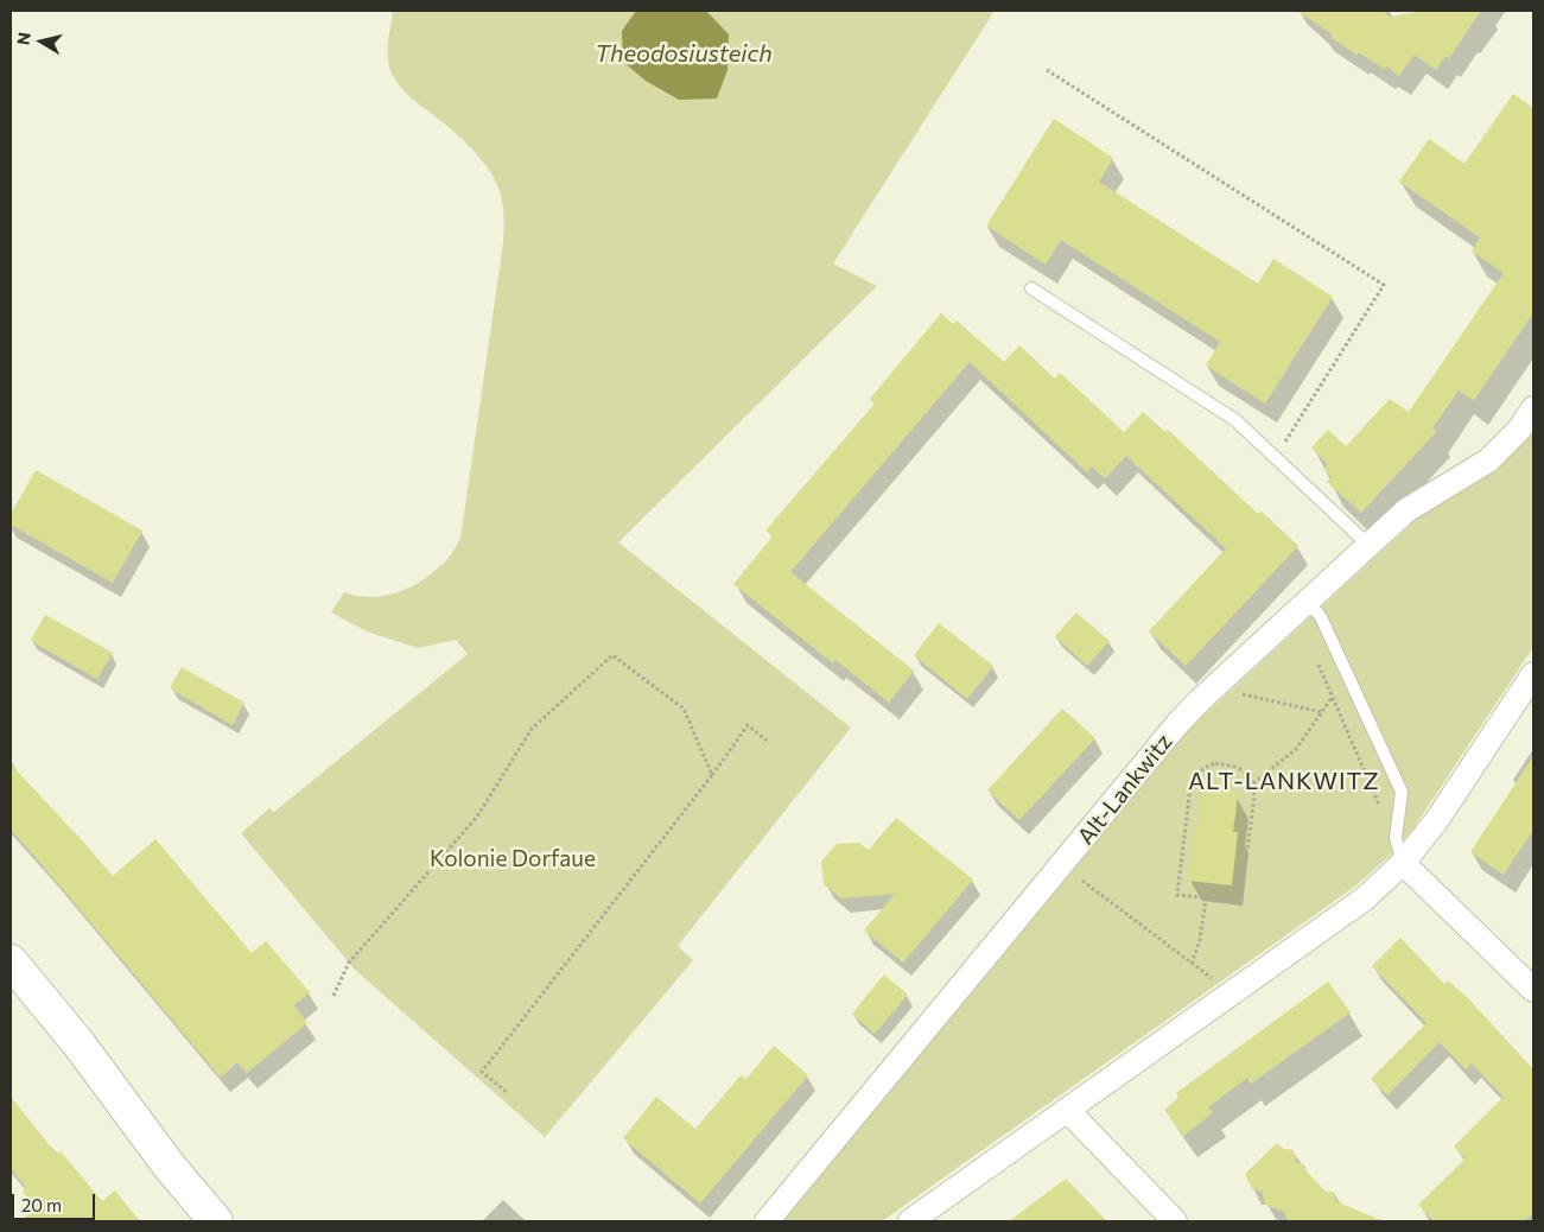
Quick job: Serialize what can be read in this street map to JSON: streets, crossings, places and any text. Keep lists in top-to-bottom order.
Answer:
{
  "streets": {
    "street": ["Alt-Lankwitz"]
  },
  "districts": ["ALT-LANKWITZ"],
  "water": ["Theodosiusteich"],
  "parks": ["Kolonie Dorfaue"],
  "scale_bar": "20 m",
  "north": "left"
}
